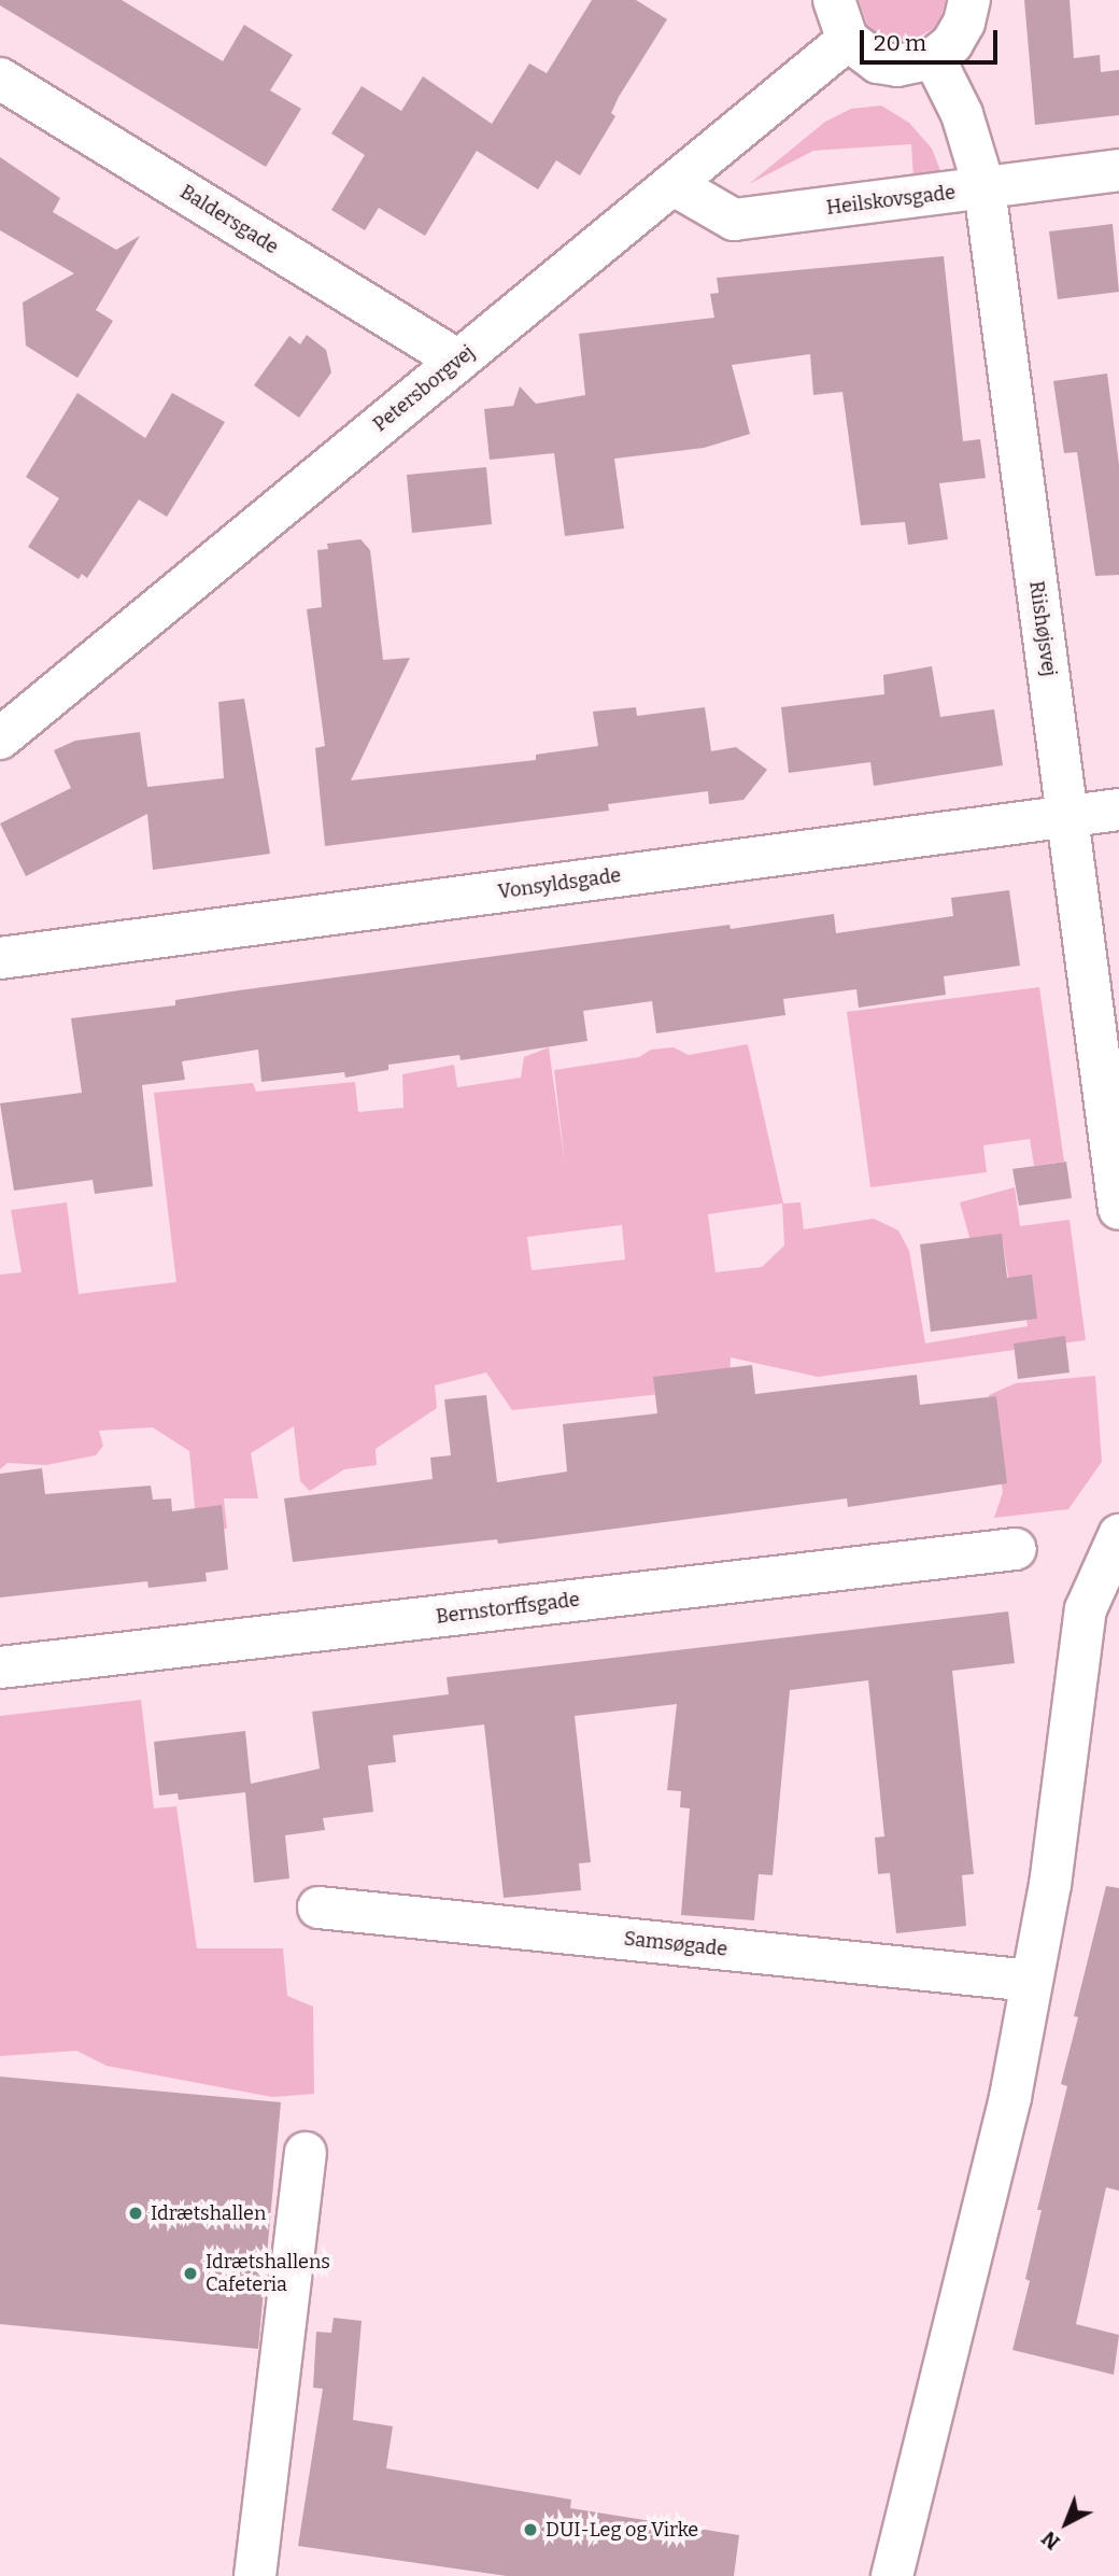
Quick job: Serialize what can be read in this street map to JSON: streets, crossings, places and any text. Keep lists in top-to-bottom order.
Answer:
{
  "streets": {
    "street": [
      "Heilskovsgade",
      "Baldersgade",
      "Petersborgvej",
      "Riishøjsvej",
      "Vonsyldsgade",
      "Bernstorffsgade",
      "Samsøgade"
    ]
  },
  "crossings": [
    ["Heilskovsgade", "Petersborgvej"],
    ["Heilskovsgade", "Riishøjsvej"],
    ["Baldersgade", "Petersborgvej"],
    ["Riishøjsvej", "Vonsyldsgade"]
  ],
  "places": ["Idrætshallen", "Idrætshallens Cafeteria", "DUI-Leg og Virke"],
  "scale_bar": "20 m",
  "north": "bottom left"
}
